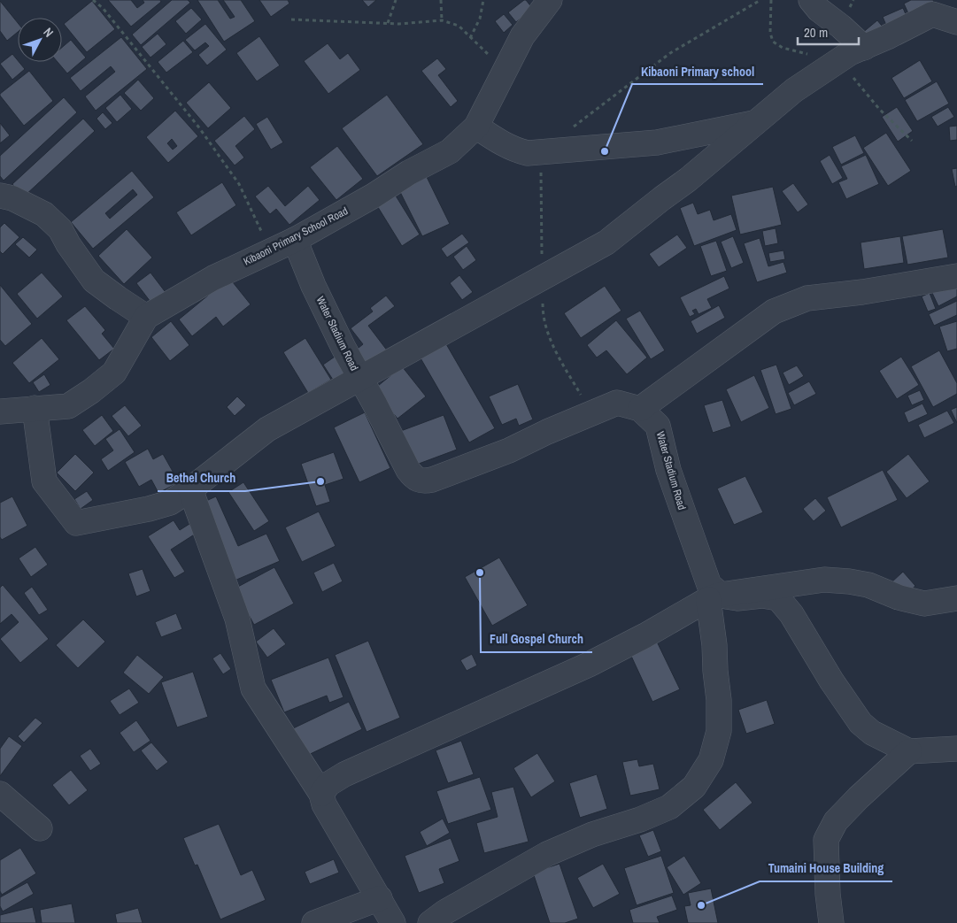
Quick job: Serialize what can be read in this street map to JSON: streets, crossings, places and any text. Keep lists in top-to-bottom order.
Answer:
{
  "streets": {
    "street": ["Kibaoni Primary School Road", "Water Stadium Road"]
  },
  "crossings": [
    ["Kibaoni Primary School Road", "Water Stadium Road"]
  ],
  "places": [
    "Kibaoni Primary school",
    "Bethel Church",
    "Full Gospel Church",
    "Tumaini House Building"
  ],
  "scale_bar": "20 m",
  "north": "top right"
}
